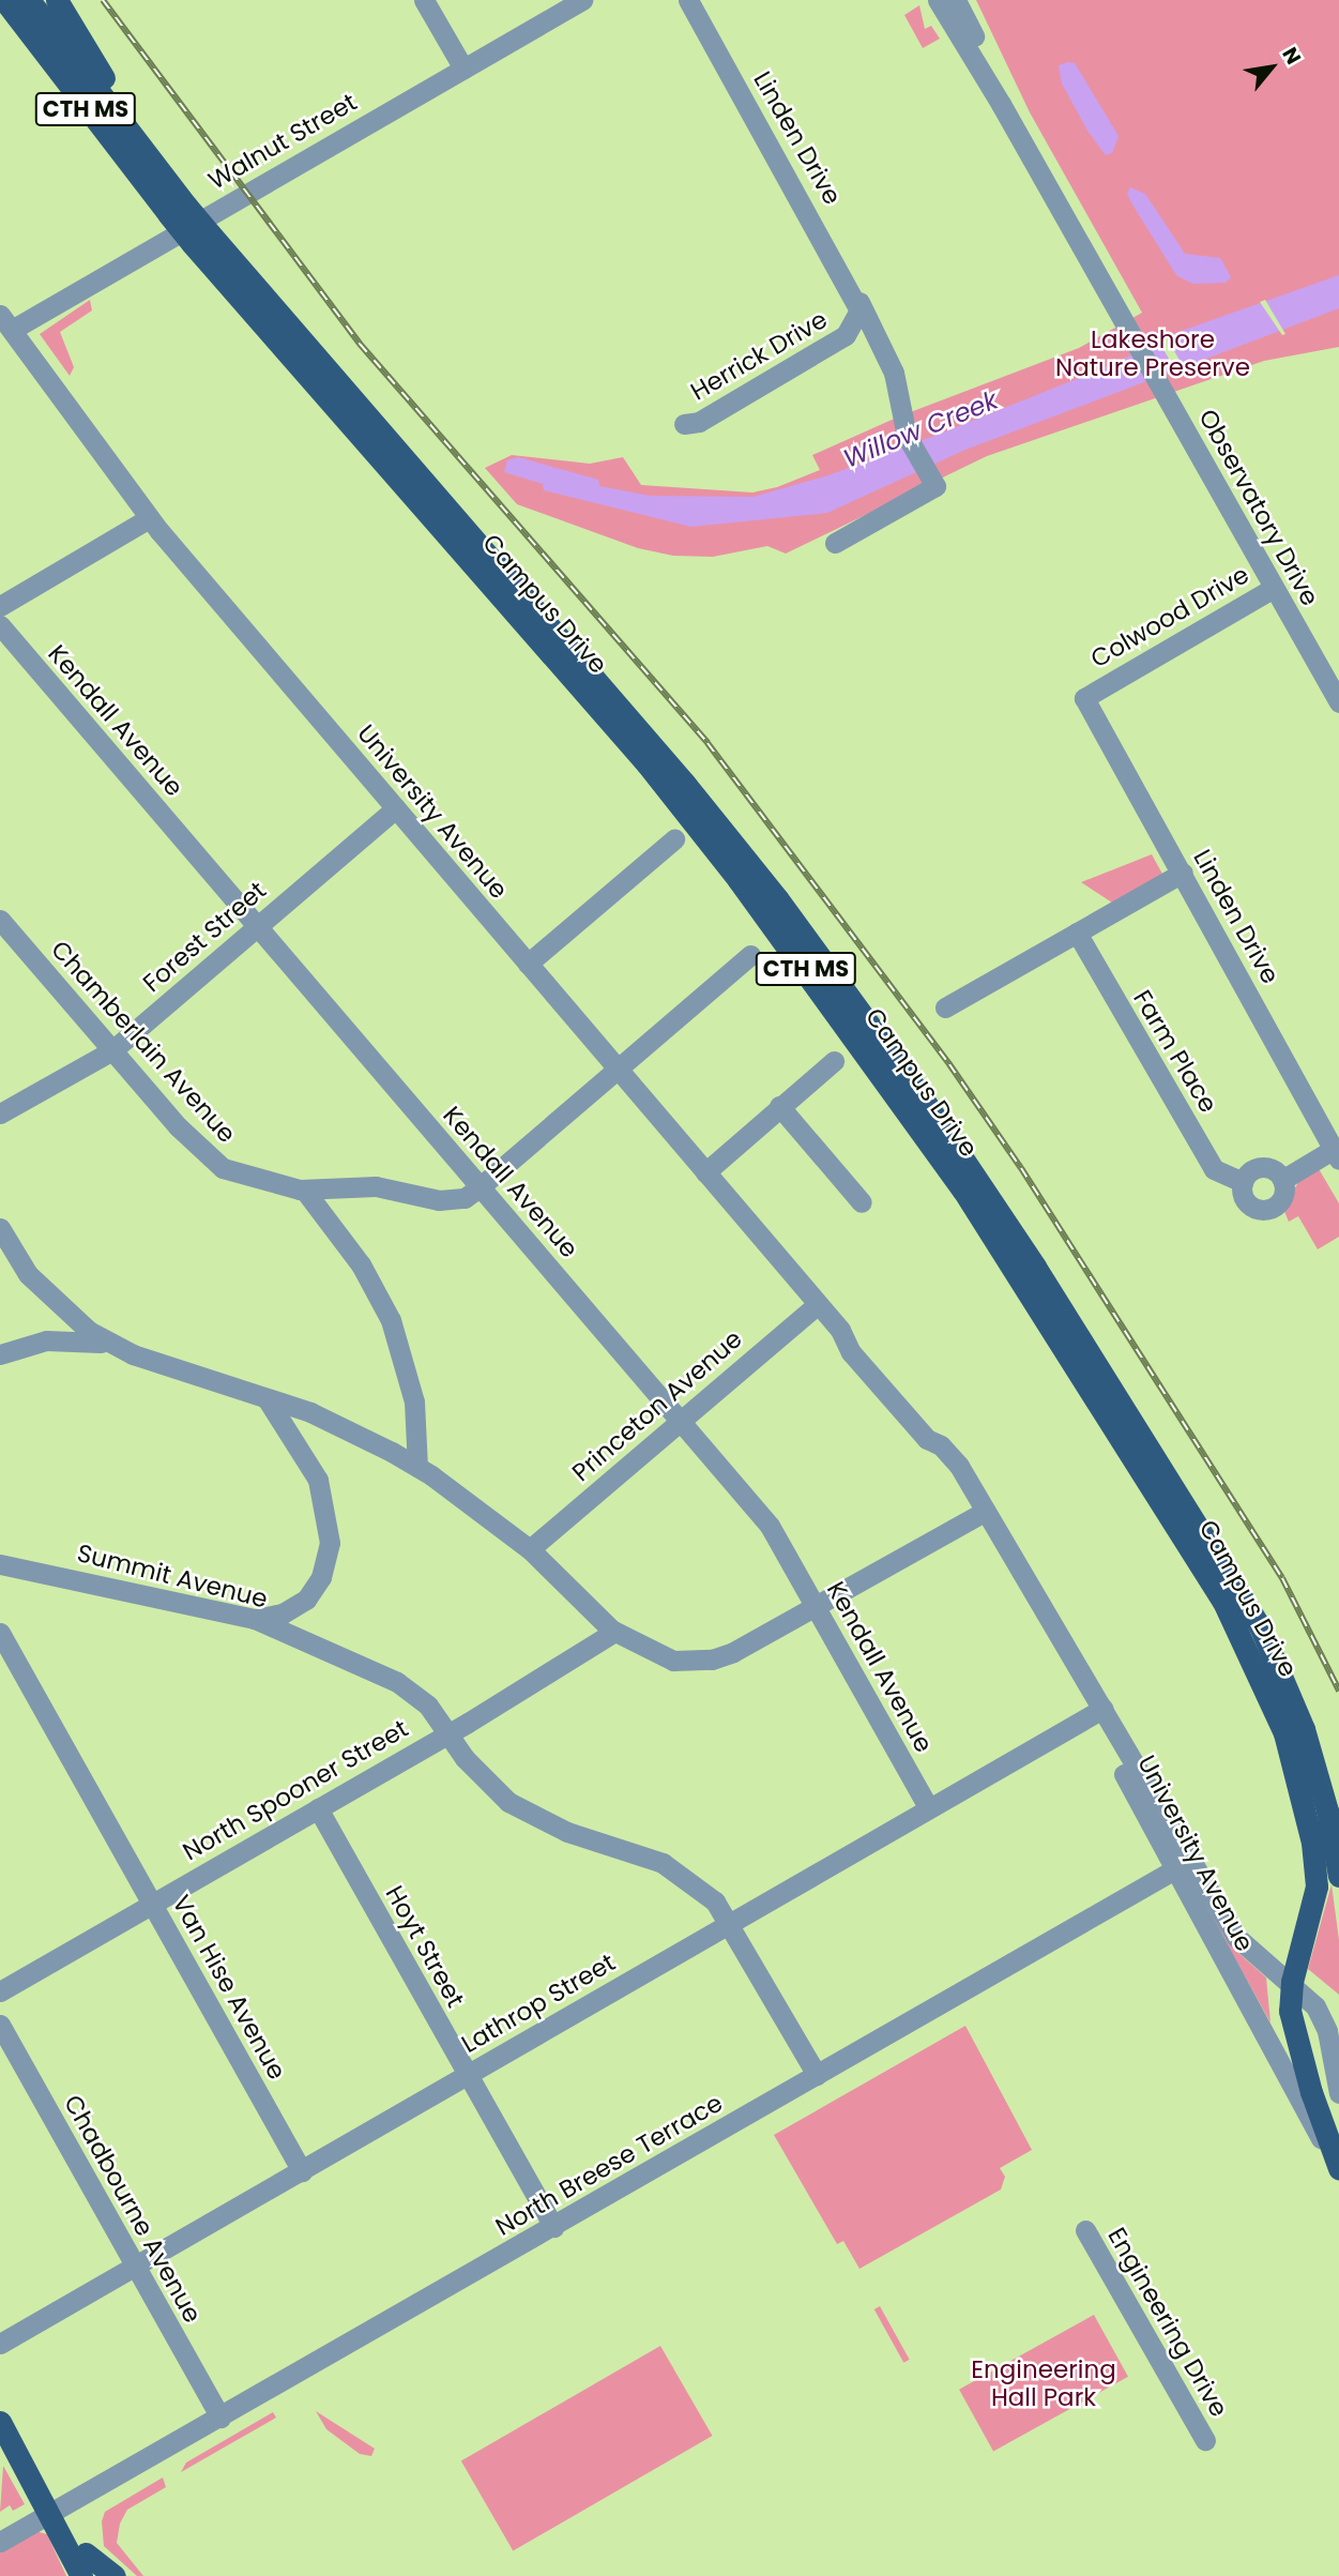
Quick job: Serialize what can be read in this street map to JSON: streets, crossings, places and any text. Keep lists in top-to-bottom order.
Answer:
{
  "streets": {
    "main road": ["CTH MS", "Campus Drive"],
    "street": [
      "Linden Drive",
      "Walnut Street",
      "Herrick Drive",
      "Observatory Drive",
      "Colwood Drive",
      "Kendall Avenue",
      "University Avenue",
      "Forest Street",
      "Chamberlain Avenue",
      "Farm Place",
      "Princeton Avenue",
      "Summit Avenue",
      "North Spooner Street",
      "Hoyt Street",
      "Van Hise Avenue",
      "Lathrop Street",
      "North Breese Terrace",
      "Chadbourne Avenue",
      "Engineering Drive"
    ]
  },
  "crossings": [
    ["Linden Drive", "Herrick Drive"],
    ["Linden Drive", "Colwood Drive"],
    ["Walnut Street", "University Avenue"],
    ["Observatory Drive", "Colwood Drive"],
    ["Campus Drive", "University Avenue"],
    ["Kendall Avenue", "Forest Street"],
    ["Kendall Avenue", "Chamberlain Avenue"],
    ["Kendall Avenue", "Princeton Avenue"],
    ["Kendall Avenue", "Lathrop Street"],
    ["University Avenue", "Forest Street"],
    ["University Avenue", "Chamberlain Avenue"],
    ["University Avenue", "Princeton Avenue"],
    ["University Avenue", "Lathrop Street"],
    ["University Avenue", "North Breese Terrace"],
    ["Forest Street", "Chamberlain Avenue"],
    ["Summit Avenue", "North Spooner Street"],
    ["Summit Avenue", "Lathrop Street"],
    ["Summit Avenue", "North Breese Terrace"],
    ["North Spooner Street", "Hoyt Street"],
    ["North Spooner Street", "Van Hise Avenue"],
    ["Hoyt Street", "Lathrop Street"],
    ["Hoyt Street", "North Breese Terrace"],
    ["Van Hise Avenue", "Lathrop Street"],
    ["Lathrop Street", "Chadbourne Avenue"],
    ["North Breese Terrace", "Chadbourne Avenue"]
  ],
  "water": ["Willow Creek"],
  "parks": ["Lakeshore Nature Preserve", "Engineering Hall Park"],
  "north": "top right"
}
